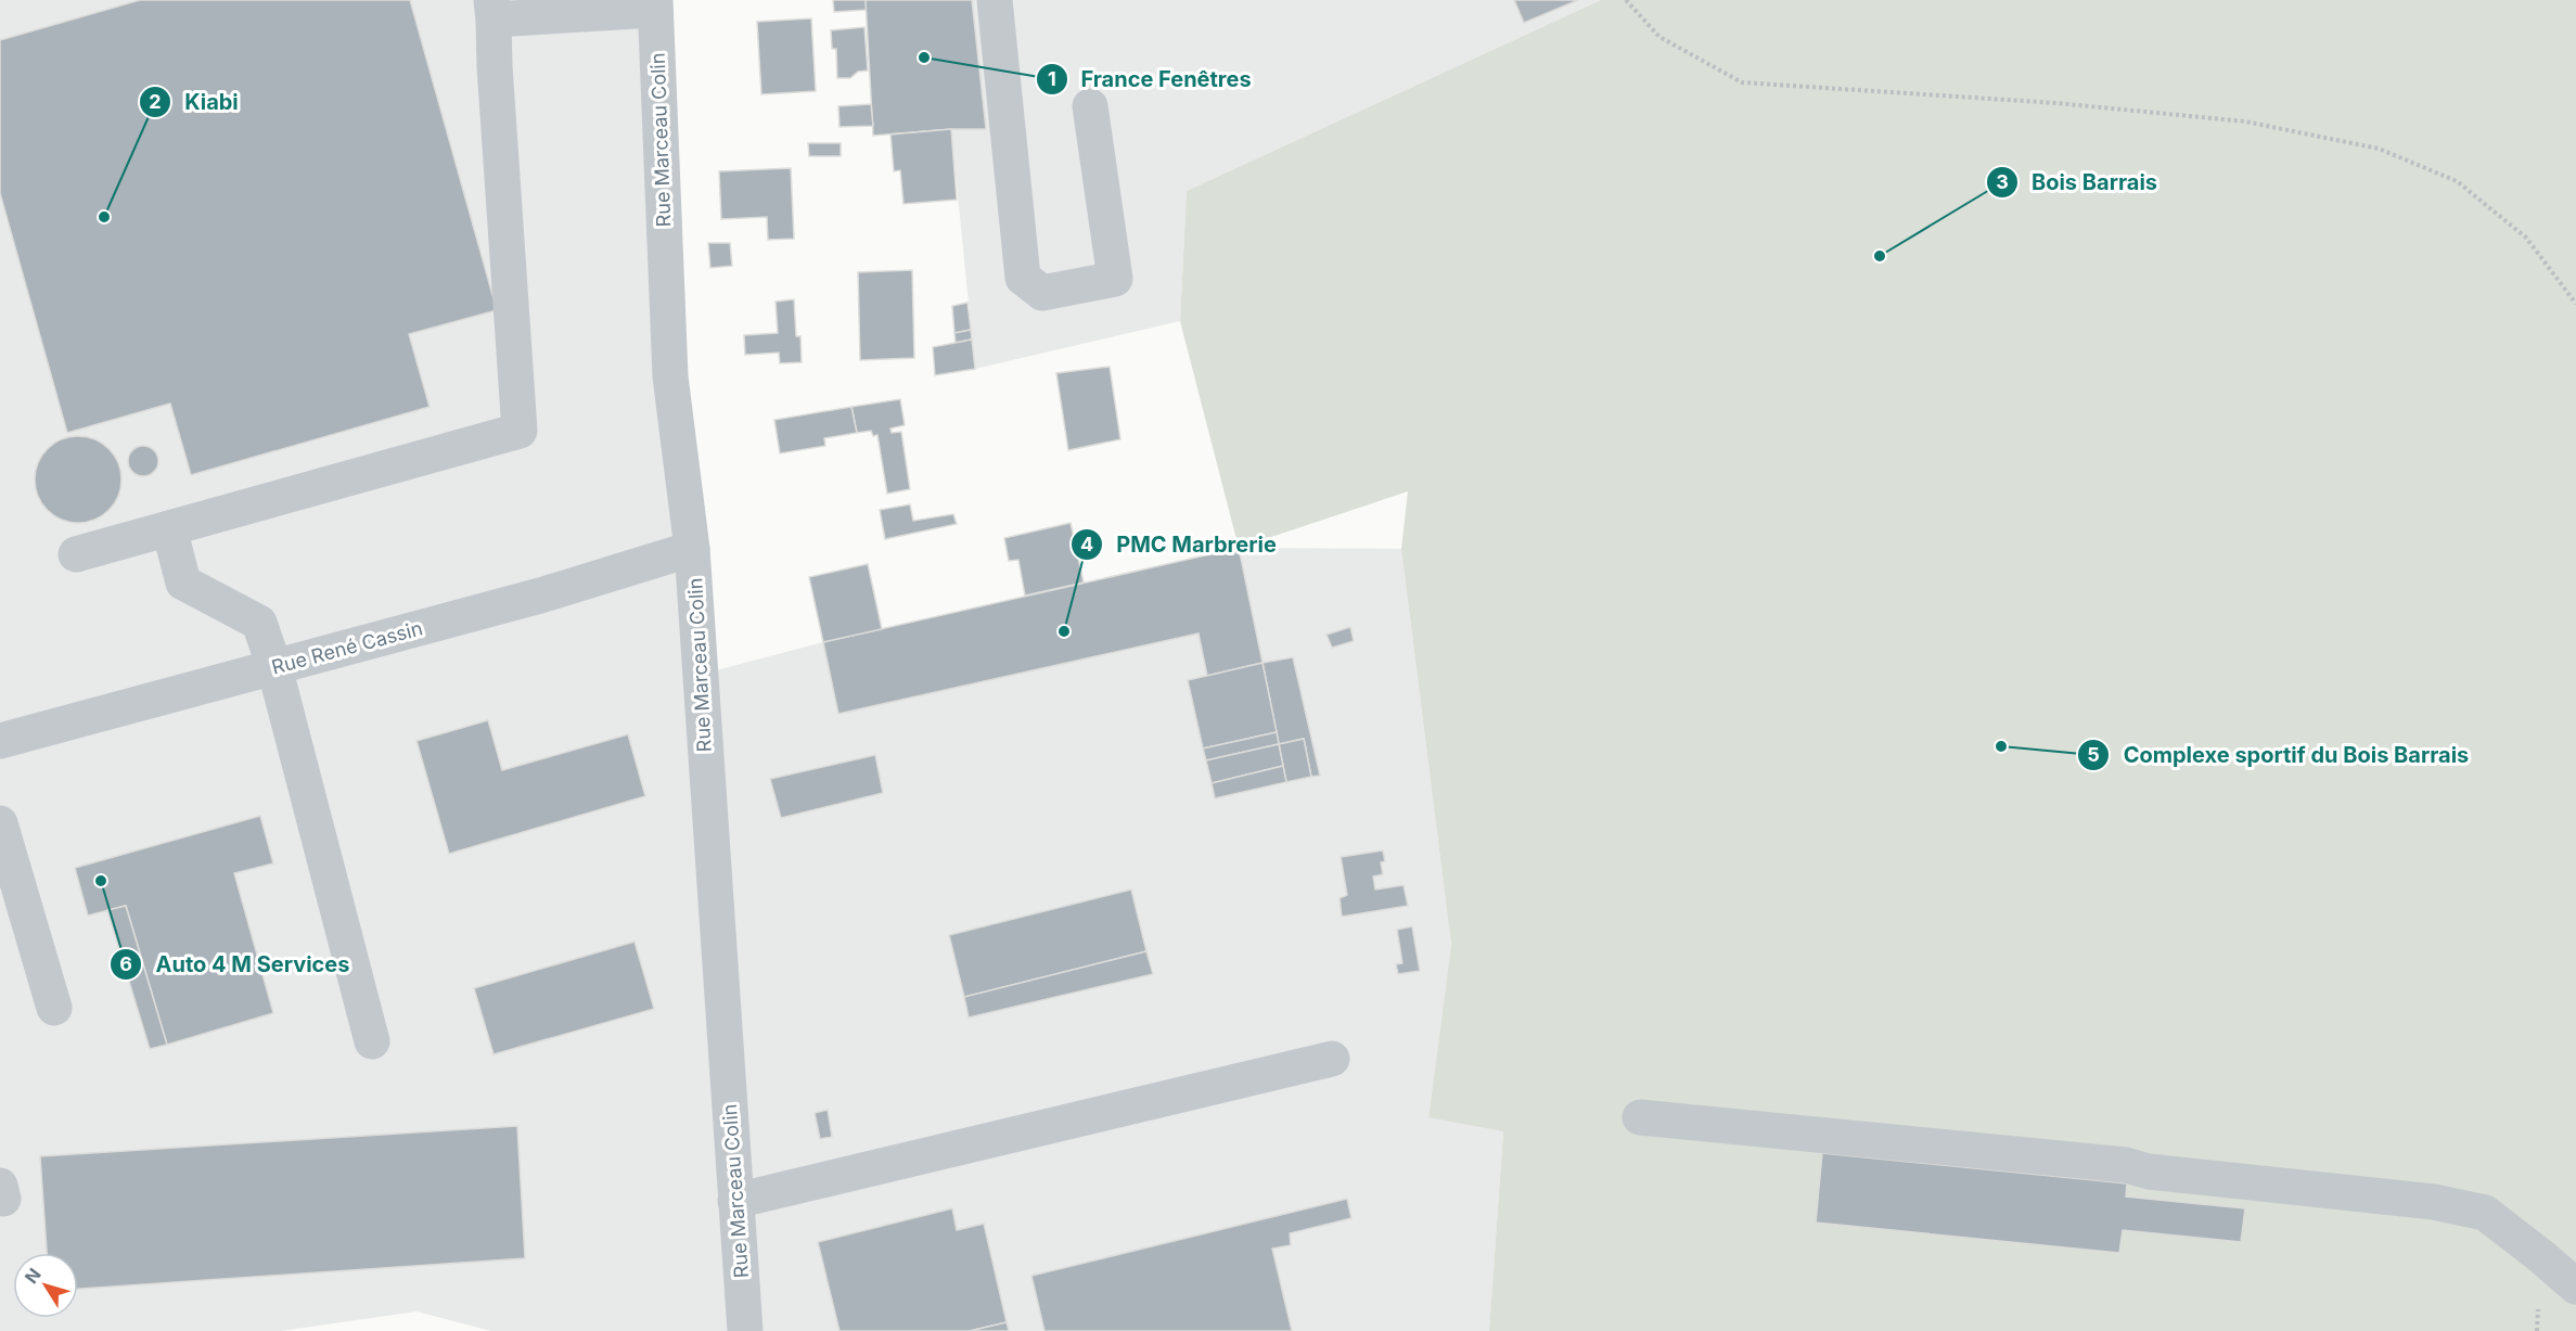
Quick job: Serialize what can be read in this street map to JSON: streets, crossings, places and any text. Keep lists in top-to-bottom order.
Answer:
{
  "streets": {
    "street": ["Rue Marceau Colin", "Rue René Cassin"]
  },
  "crossings": [
    ["Rue Marceau Colin", "Rue René Cassin"]
  ],
  "places": [
    "France Fenêtres",
    "Kiabi",
    "Bois Barrais",
    "PMC Marbrerie",
    "Complexe sportif du Bois Barrais",
    "Auto 4 M Services"
  ],
  "north": "top left"
}
